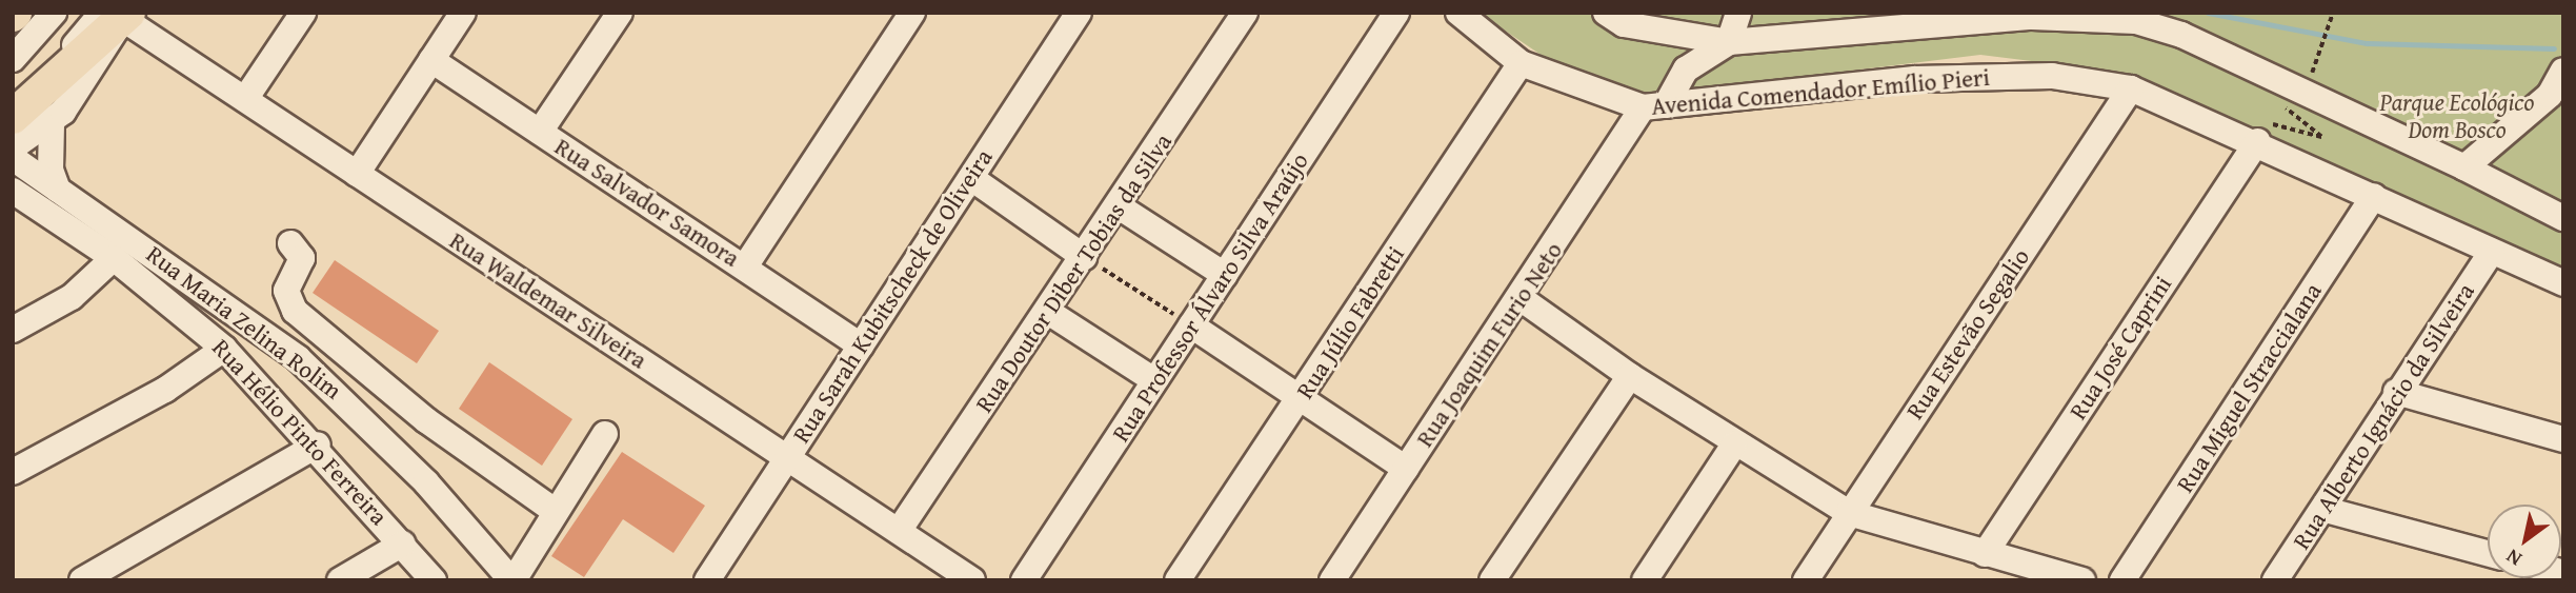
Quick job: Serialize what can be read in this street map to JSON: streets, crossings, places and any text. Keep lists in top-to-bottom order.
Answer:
{
  "streets": {
    "street": [
      "Avenida Comendador Emílio Pieri",
      "Rua Salvador Samora",
      "Rua Doutor Diber Tobias da Silva",
      "Rua Sarah Kubitscheck de Oliveira",
      "Rua Professor Álvaro Silva Araújo",
      "Rua Waldemar Silveira",
      "Rua Maria Zelina Rolim",
      "Rua Júlio Fabretti",
      "Rua Estevão Segalio",
      "Rua Joaquim Furio Neto",
      "Rua José Caprini",
      "Rua Miguel Straccialana",
      "Rua Alberto Ignácio da Silveira",
      "Rua Hélio Pinto Ferreira"
    ]
  },
  "crossings": [
    ["Avenida Comendador Emílio Pieri", "Rua Júlio Fabretti"],
    ["Avenida Comendador Emílio Pieri", "Rua Estevão Segalio"],
    ["Avenida Comendador Emílio Pieri", "Rua Joaquim Furio Neto"],
    ["Avenida Comendador Emílio Pieri", "Rua José Caprini"],
    ["Avenida Comendador Emílio Pieri", "Rua Miguel Straccialana"],
    ["Avenida Comendador Emílio Pieri", "Rua Alberto Ignácio da Silveira"],
    ["Rua Salvador Samora", "Rua Sarah Kubitscheck de Oliveira"],
    ["Rua Doutor Diber Tobias da Silva", "Rua Waldemar Silveira"],
    ["Rua Sarah Kubitscheck de Oliveira", "Rua Waldemar Silveira"]
  ],
  "parks": ["Parque Ecológico Dom Bosco"],
  "north": "bottom left"
}
